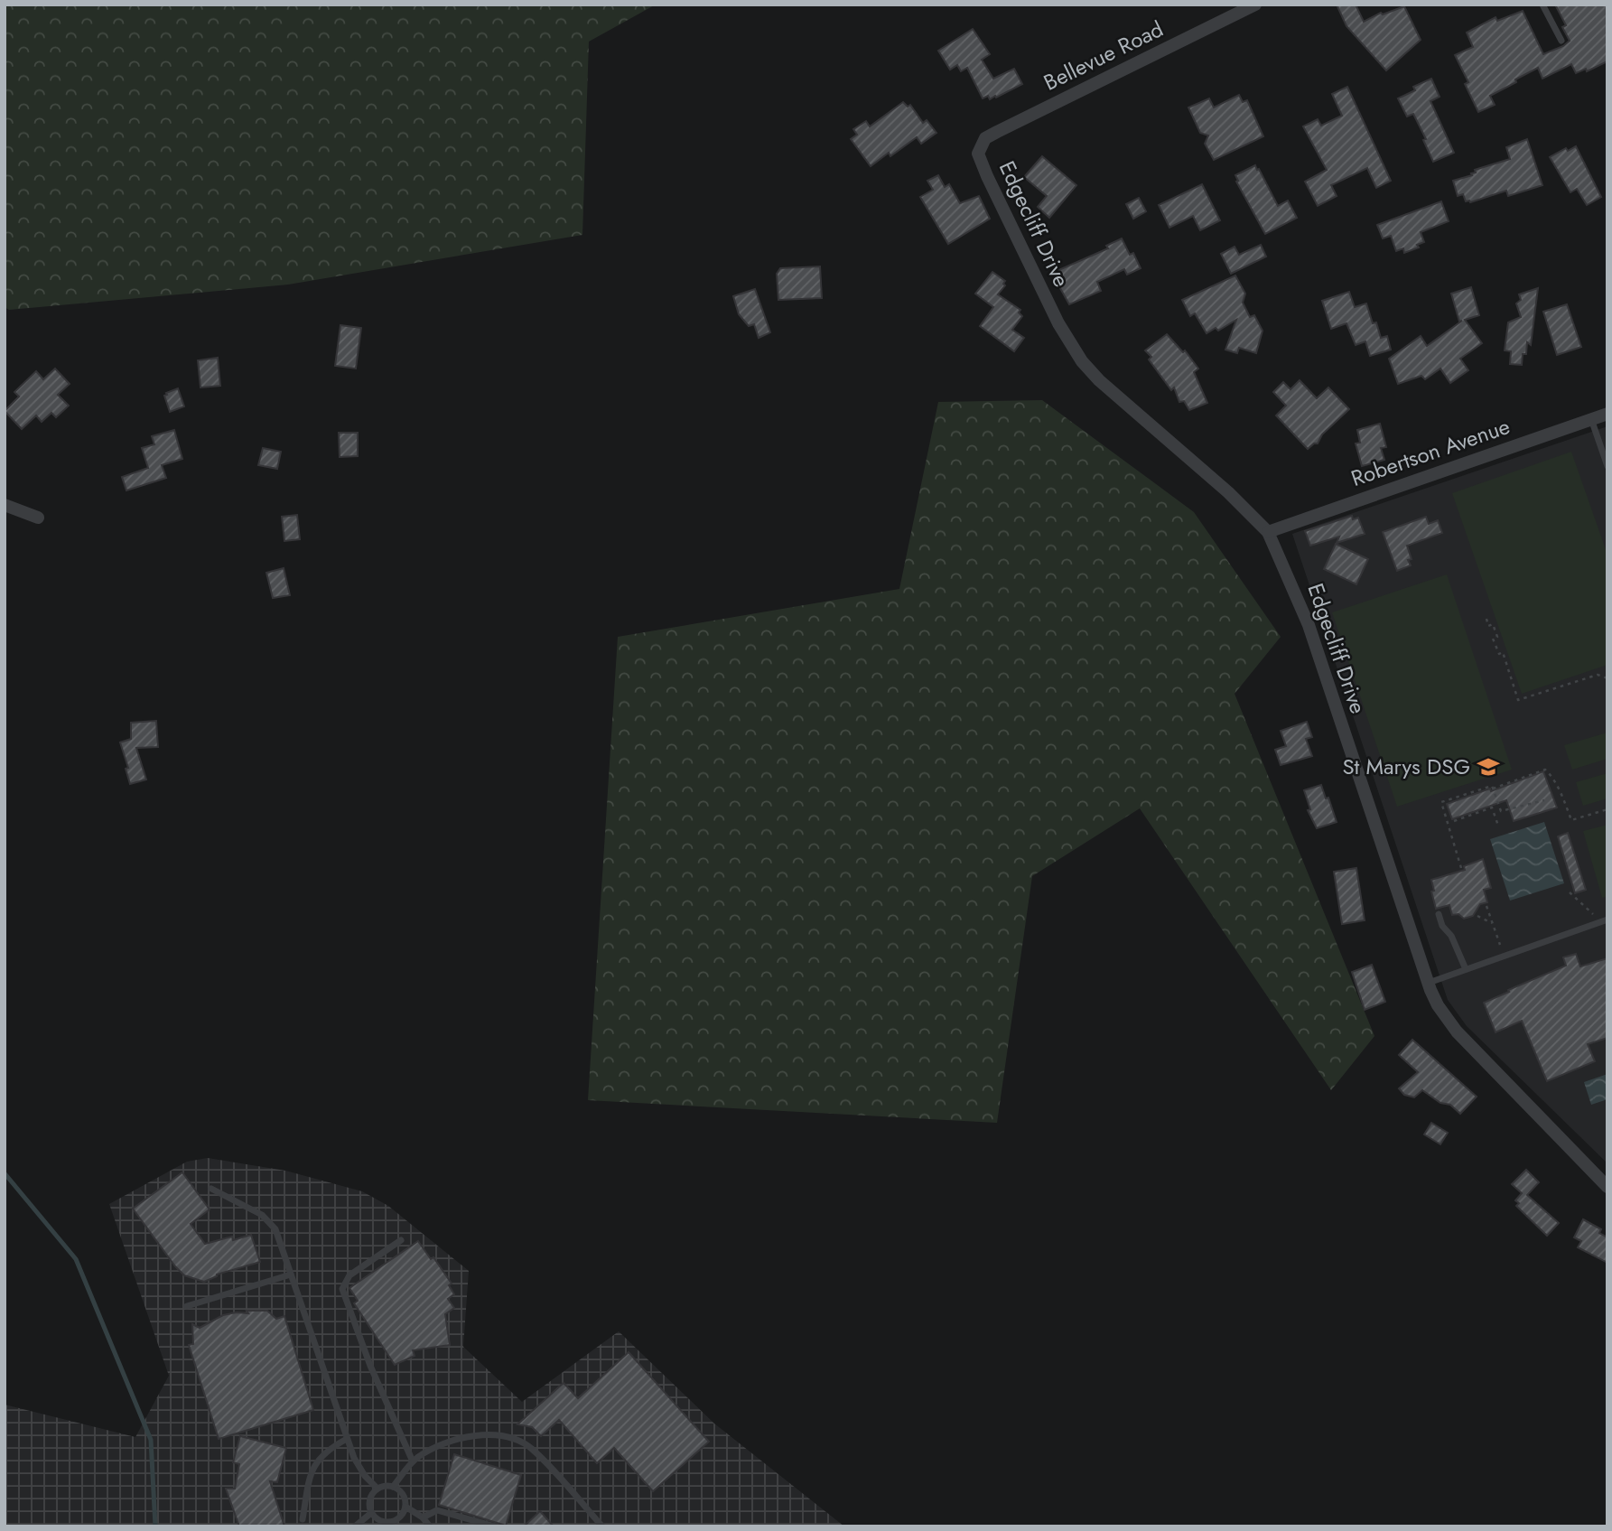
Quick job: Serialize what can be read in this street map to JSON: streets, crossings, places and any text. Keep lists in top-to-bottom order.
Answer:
{
  "streets": {
    "street": ["Bellevue Road", "Edgecliff Drive", "Robertson Avenue"]
  },
  "crossings": [
    ["Bellevue Road", "Edgecliff Drive"],
    ["Edgecliff Drive", "Robertson Avenue"]
  ],
  "places": {
    "school or university": ["St Marys DSG"]
  }
}
